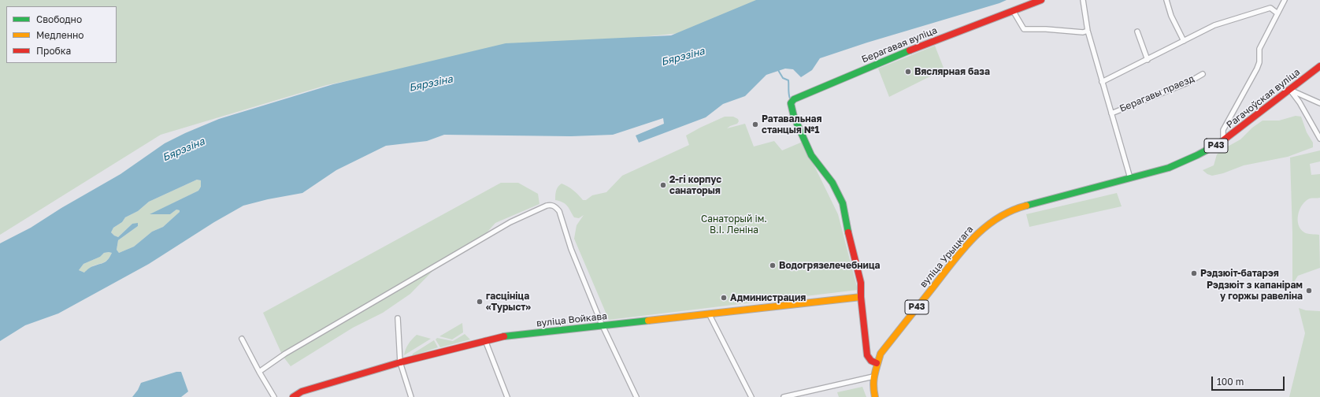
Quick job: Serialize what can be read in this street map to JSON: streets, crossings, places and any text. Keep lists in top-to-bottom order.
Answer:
{
  "streets": {
    "street": [
      "Берагавая вуліца",
      "Берагавы праезд",
      "Рагачоўская вуліца",
      "Р43",
      "вуліца Урыцкага",
      "вуліца Войкава"
    ]
  },
  "crossings": [
    ["Берагавая вуліца", "вуліца Войкава"],
    ["Рагачоўская вуліца", "вуліца Урыцкага"]
  ],
  "water": ["Бярэзіна"],
  "parks": ["Санаторый ім. В.І. Леніна"],
  "places": [
    "Вяслярная база",
    "Ратавальная станцыя №1",
    "2-гі корпус санаторыя",
    "Водогрязелечебница",
    "Рэдзюіт-батарэя",
    "Рэдзюіт з капанірам у горжы равеліна",
    "Администрация",
    "гасцініца «Турыст»"
  ],
  "legend": ["Свободно", "Медленно", "Пробка"],
  "scale_bar": "100 m"
}
